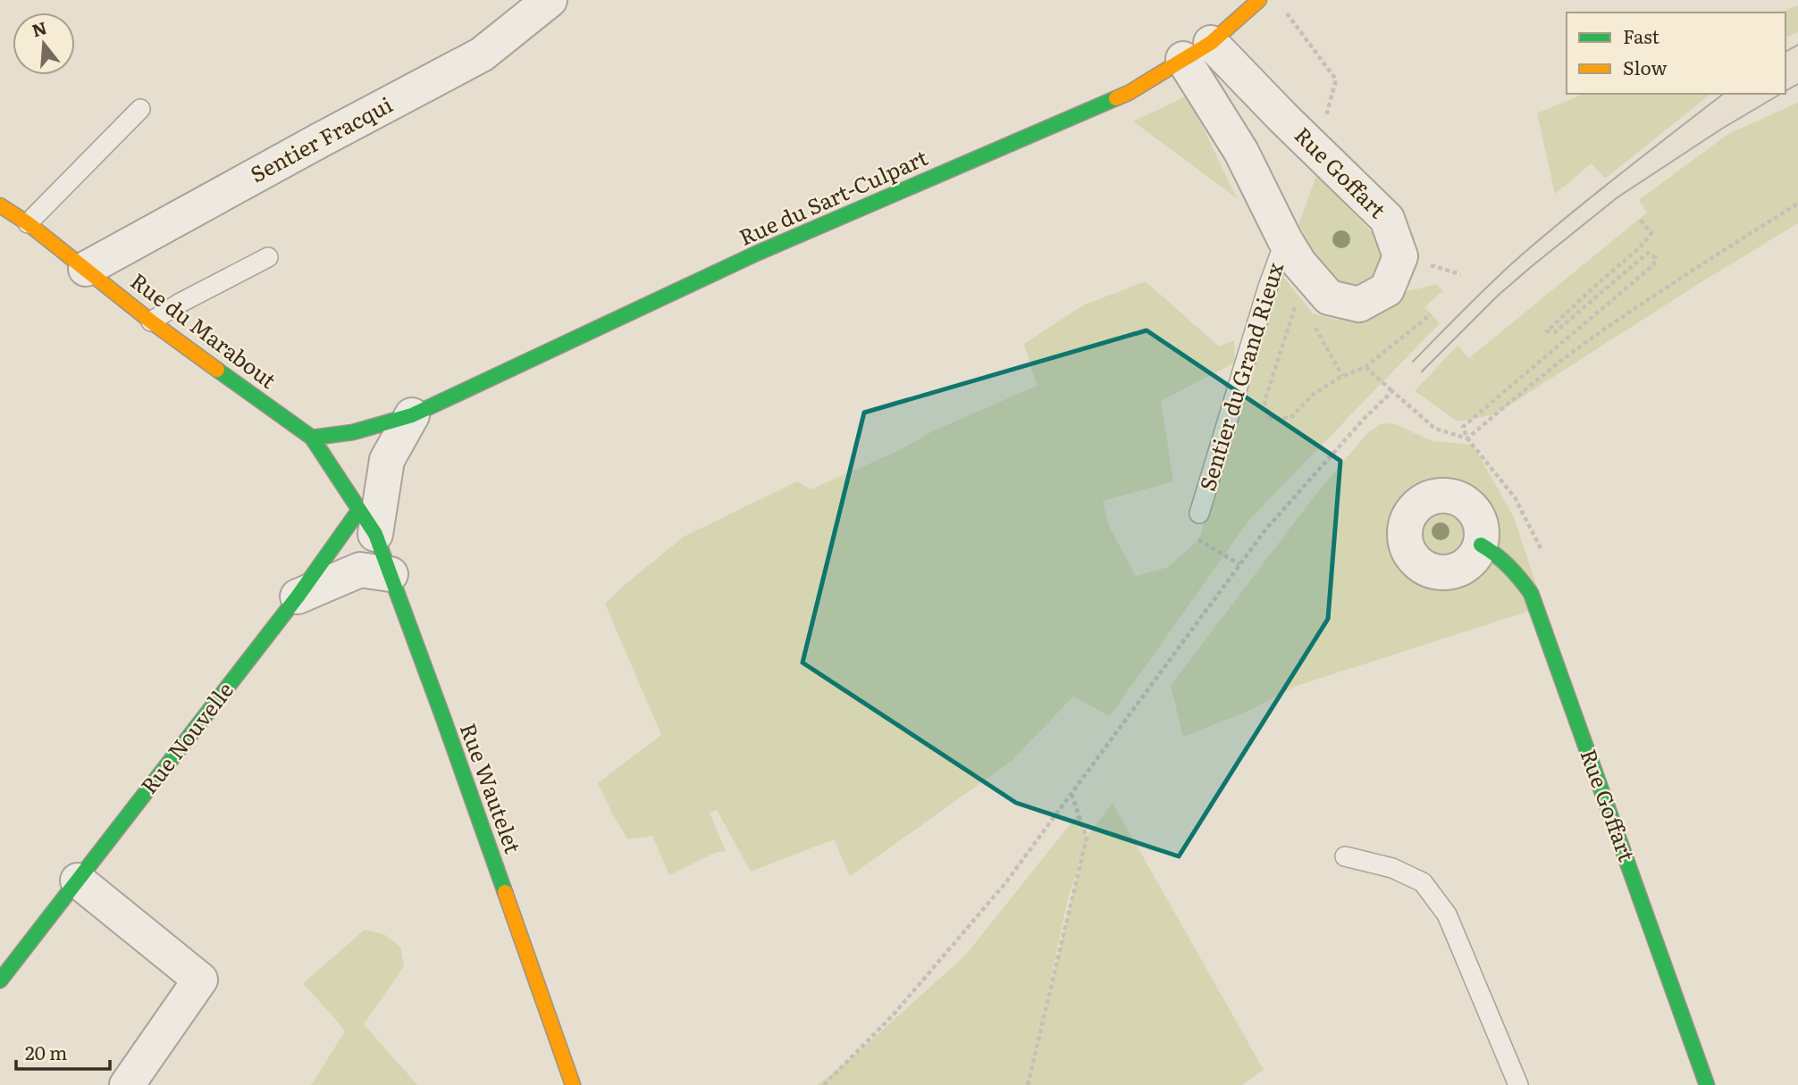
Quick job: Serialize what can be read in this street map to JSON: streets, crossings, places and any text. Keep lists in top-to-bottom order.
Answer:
{
  "streets": {
    "street": [
      "Sentier Fracqui",
      "Rue Goffart",
      "Rue du Sart-Culpart",
      "Rue du Marabout",
      "Rue Nouvelle",
      "Rue Wautelet"
    ],
    "lane": ["Sentier du Grand Rieux"]
  },
  "crossings": [
    ["Sentier Fracqui", "Rue du Marabout"],
    ["Rue Goffart", "Rue du Sart-Culpart"],
    ["Rue Goffart", "Sentier du Grand Rieux"],
    ["Rue du Sart-Culpart", "Rue du Marabout"],
    ["Rue du Marabout", "Rue Nouvelle"],
    ["Rue du Marabout", "Rue Wautelet"],
    ["Rue Nouvelle", "Rue Wautelet"]
  ],
  "legend": ["Fast", "Slow"],
  "scale_bar": "20 m",
  "north": "top"
}
